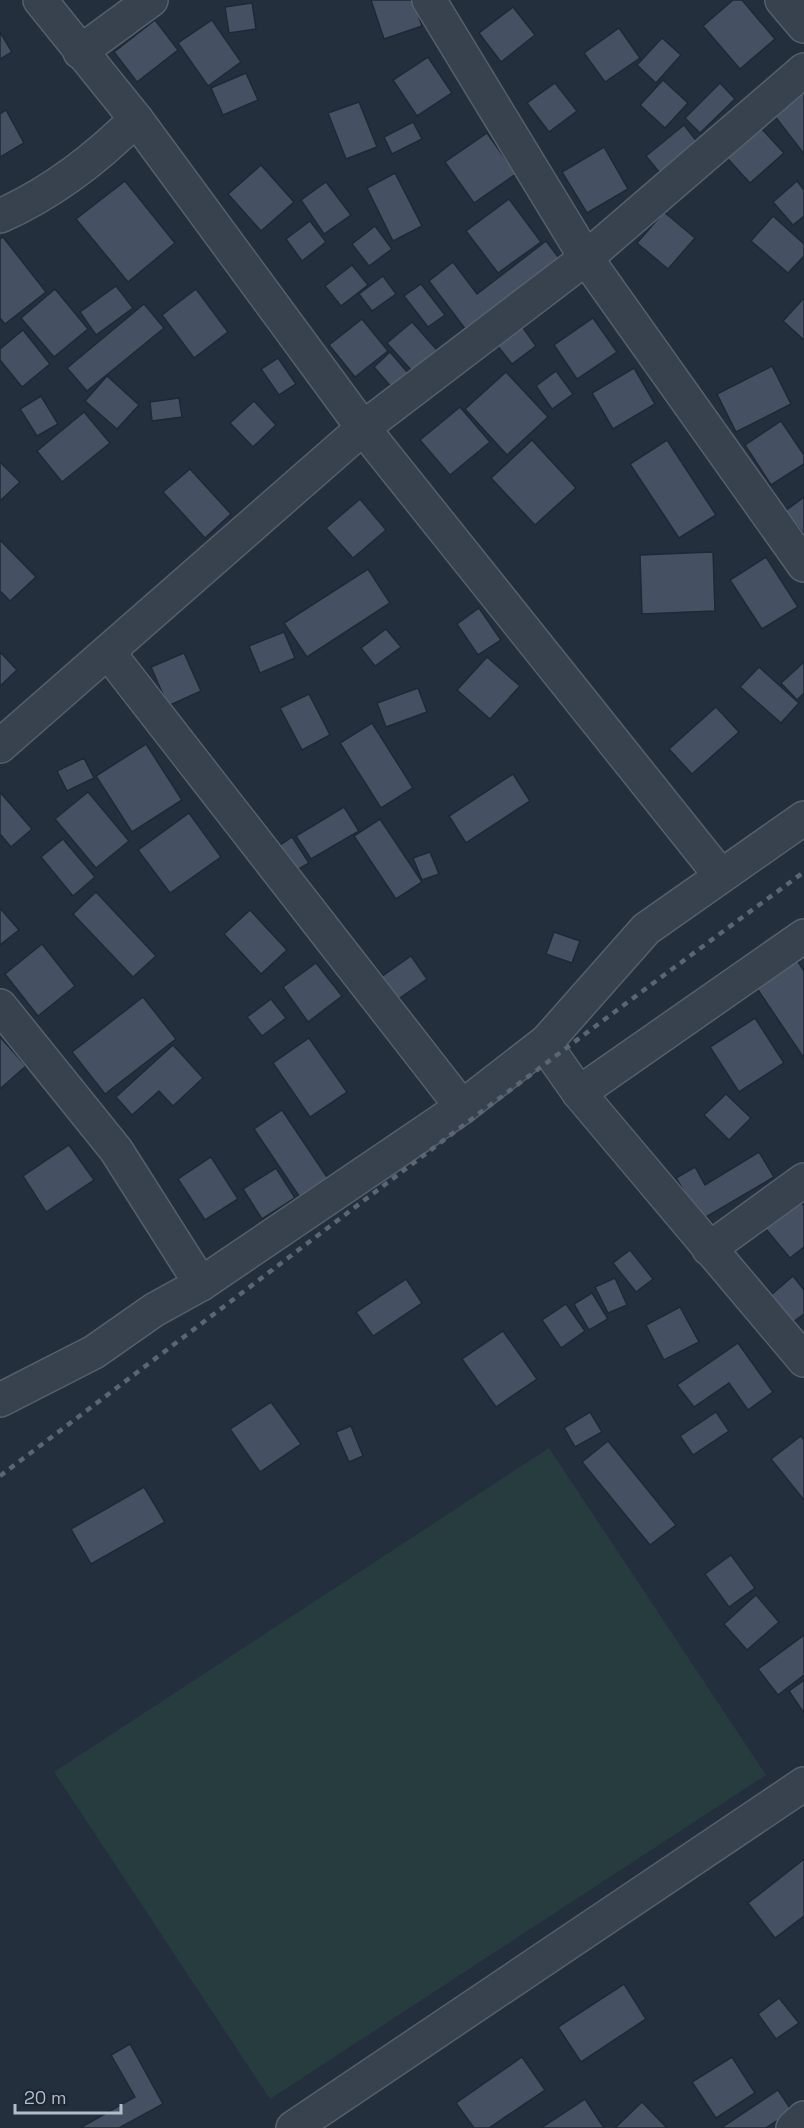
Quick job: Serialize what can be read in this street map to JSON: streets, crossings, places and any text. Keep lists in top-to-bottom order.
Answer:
{
  "scale_bar": "20 m"
}
